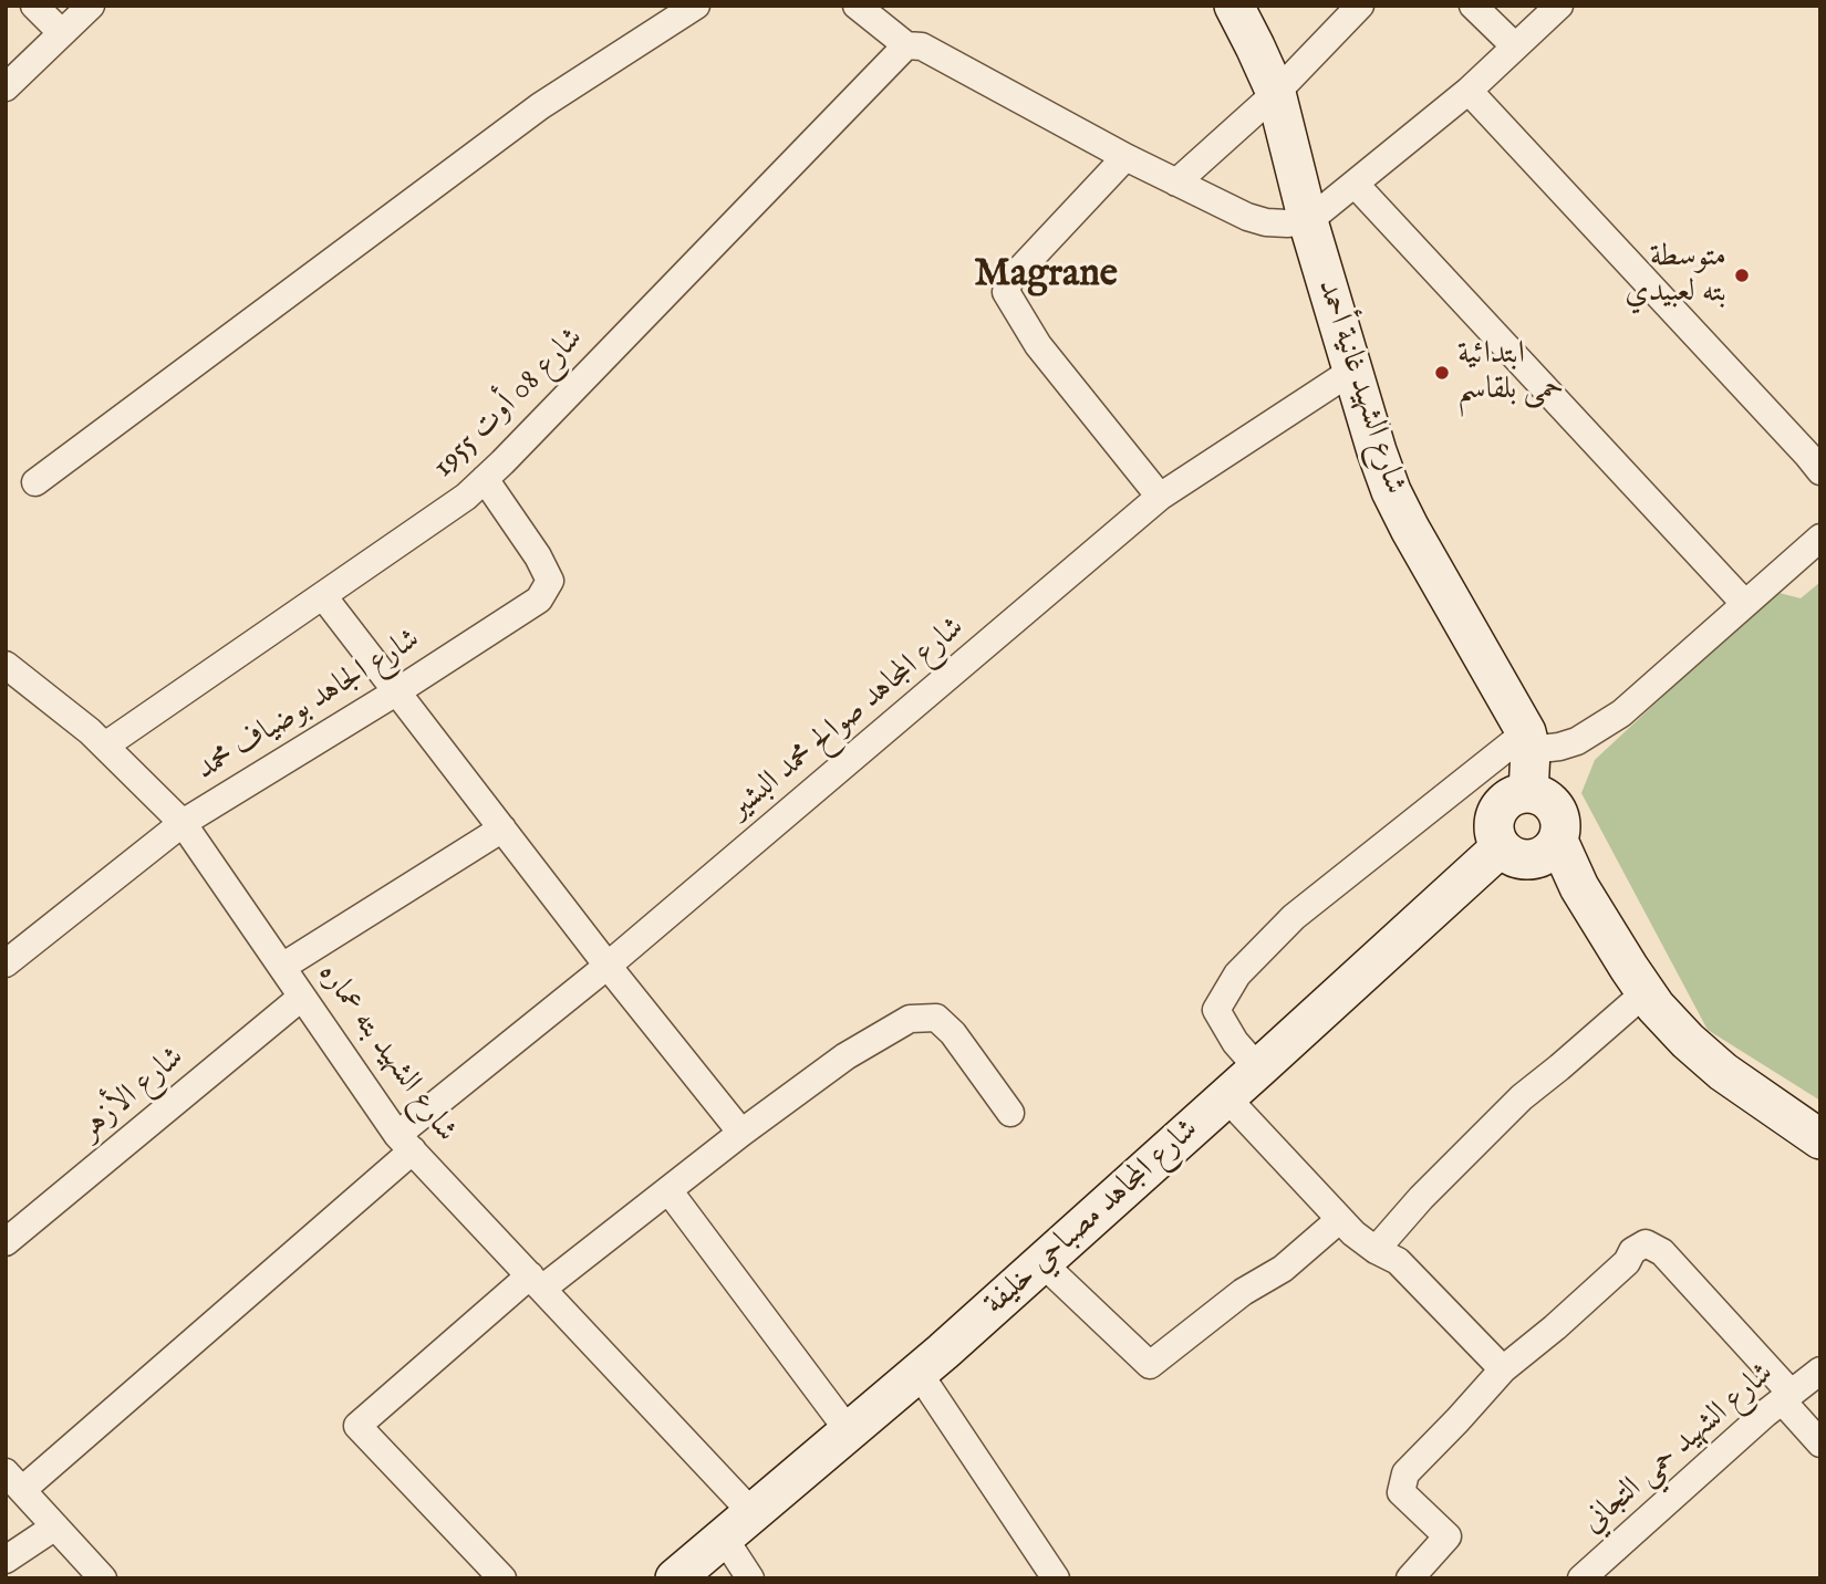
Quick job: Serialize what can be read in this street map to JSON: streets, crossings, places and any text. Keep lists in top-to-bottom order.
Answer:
{
  "streets": {
    "main road": ["شارع الشهيد غانية أحمد", "شارع المجاهد مصباحي خليفة"],
    "street": [
      "شارع 08 أوت 1955",
      "شارع الجاهد بوضياف محمد",
      "شارع المجاهد صوالح محمد البشير",
      "شارع الشهيد بته عماره",
      "شارع الأزهر",
      "شارع الشهيد حمي التجاني"
    ]
  },
  "crossings": [
    ["شارع الشهيد غانية أحمد", "شارع المجاهد صوالح محمد البشير"],
    ["شارع الشهيد غانية أحمد", "شارع المجاهد مصباحي خليفة"],
    ["شارع 08 أوت 1955", "شارع الجاهد بوضياف محمد"],
    ["شارع 08 أوت 1955", "شارع الشهيد بته عماره"],
    ["شارع الجاهد بوضياف محمد", "شارع الشهيد بته عماره"],
    ["شارع المجاهد صوالح محمد البشير", "شارع الشهيد بته عماره"],
    ["شارع الشهيد بته عماره", "شارع الأزهر"],
    ["شارع الشهيد بته عماره", "شارع المجاهد مصباحي خليفة"]
  ],
  "districts": ["Magrane"],
  "places": ["متوسطة بته لعبيدي", "ابتدائية حمى بلقاسم"]
}
